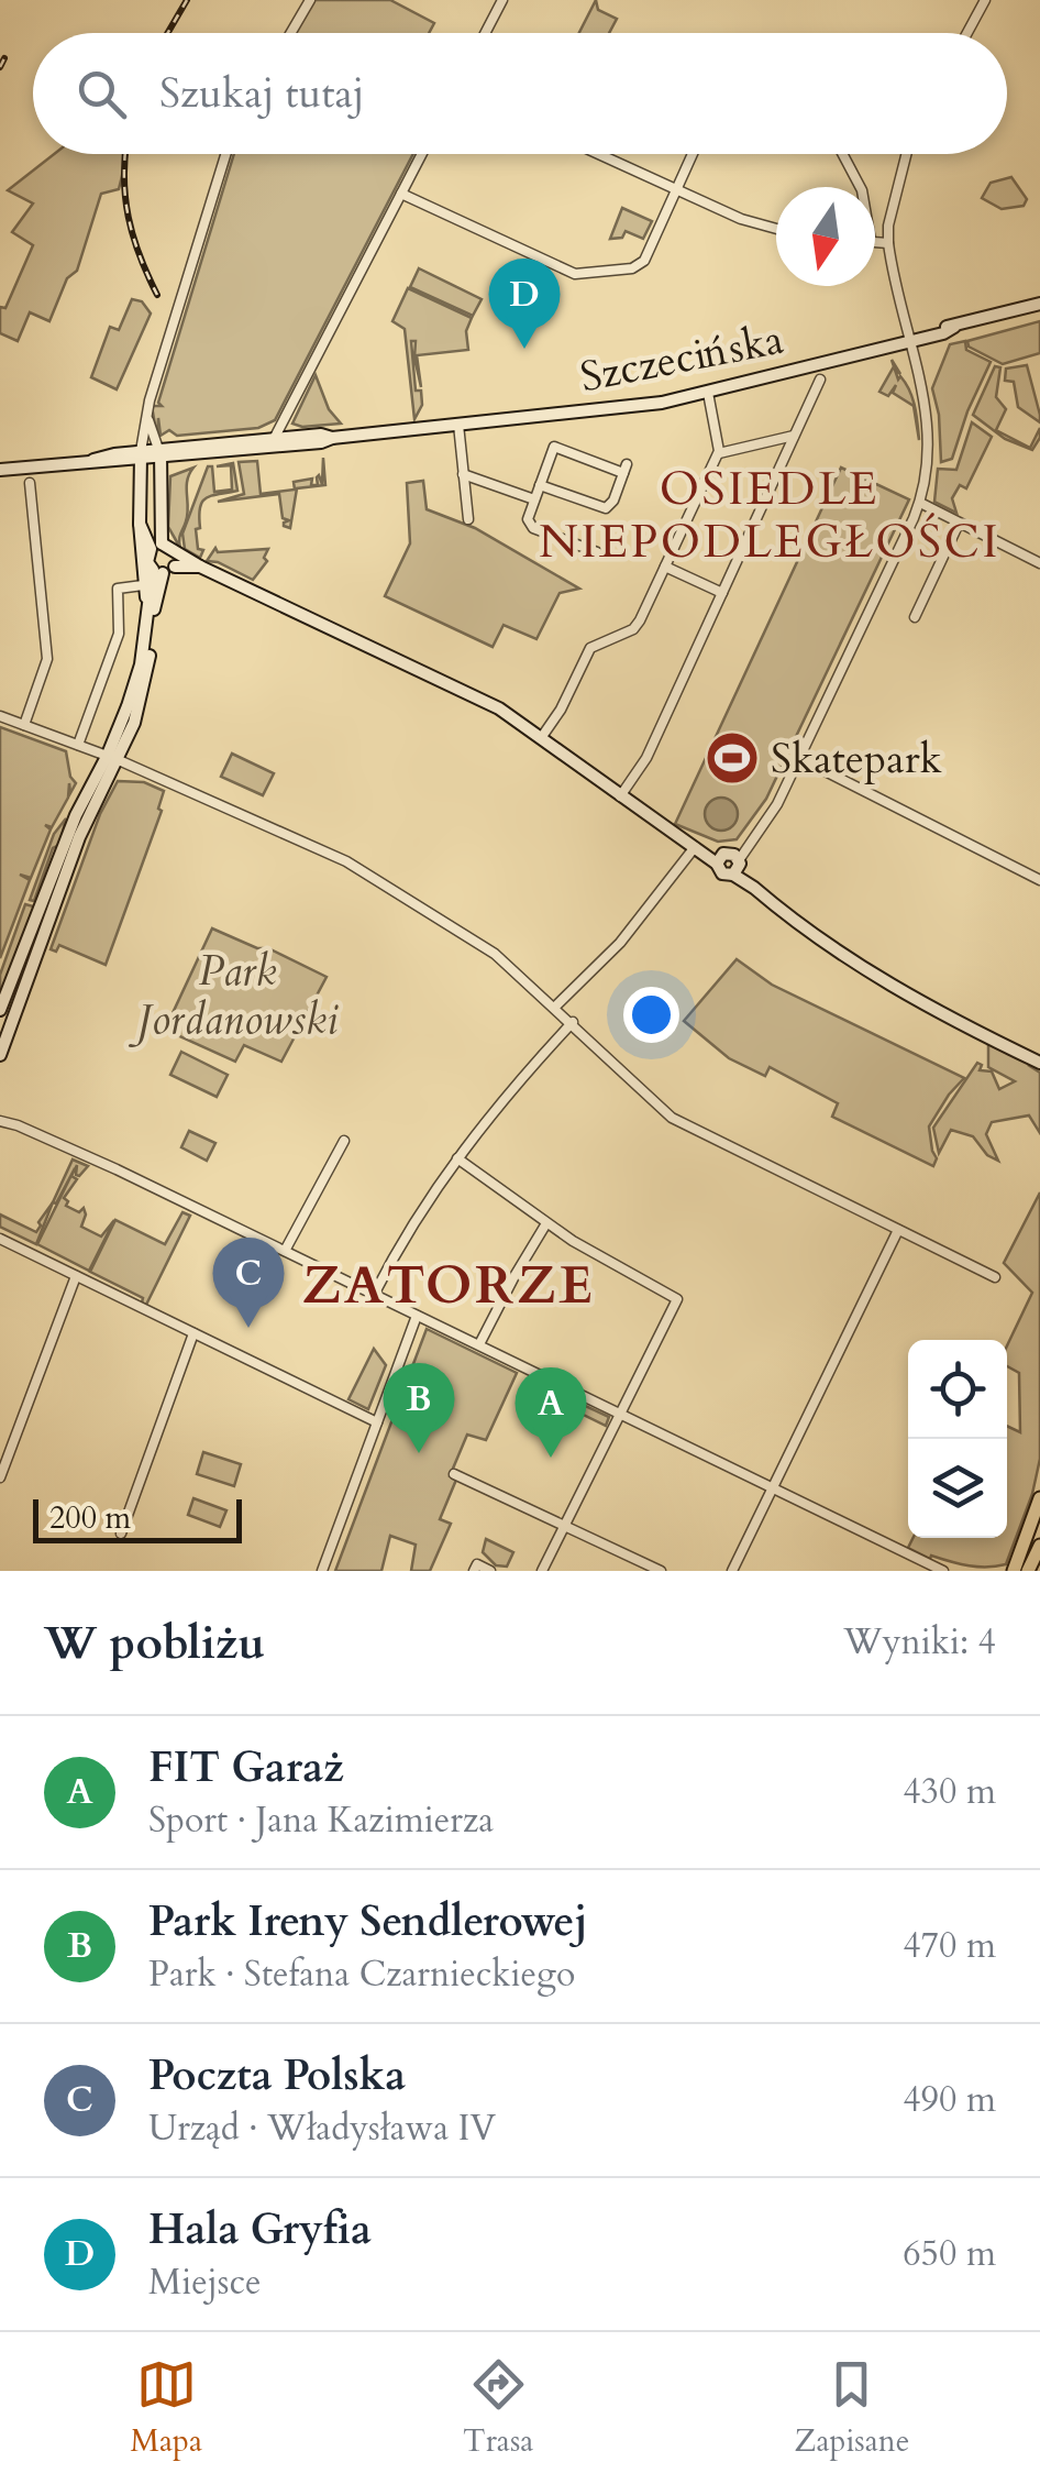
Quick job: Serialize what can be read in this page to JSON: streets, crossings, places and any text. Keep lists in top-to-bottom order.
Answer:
{
  "streets": {
    "street": ["Szczecińska"]
  },
  "districts": ["OSIEDLE NIEPODLEGŁOŚCI", "ZATORZE"],
  "parks": ["Park Jordanowski"],
  "places": {
    "sports": ["Skatepark"]
  },
  "scale_bar": "200 m",
  "north": "bottom",
  "page": {
    "search": "Szukaj tutaj",
    "pins": [
      "D",
      "C",
      "B",
      "A"
    ],
    "scale": "200 m",
    "heading": ["W pobliżu", "Wyniki: 4"],
    "list": [
      {
        "mark": "A",
        "name": "FIT Garaż",
        "note": "Sport · Jana Kazimierza",
        "value": "430 m"
      },
      {
        "mark": "B",
        "name": "Park Ireny Sendlerowej",
        "note": "Park · Stefana Czarnieckiego",
        "value": "470 m"
      },
      {
        "mark": "C",
        "name": "Poczta Polska",
        "note": "Urząd · Władysława IV",
        "value": "490 m"
      },
      {
        "mark": "D",
        "name": "Hala Gryfia",
        "note": "Miejsce",
        "value": "650 m"
      }
    ],
    "nav": ["Mapa", "Trasa", "Zapisane"]
  }
}
